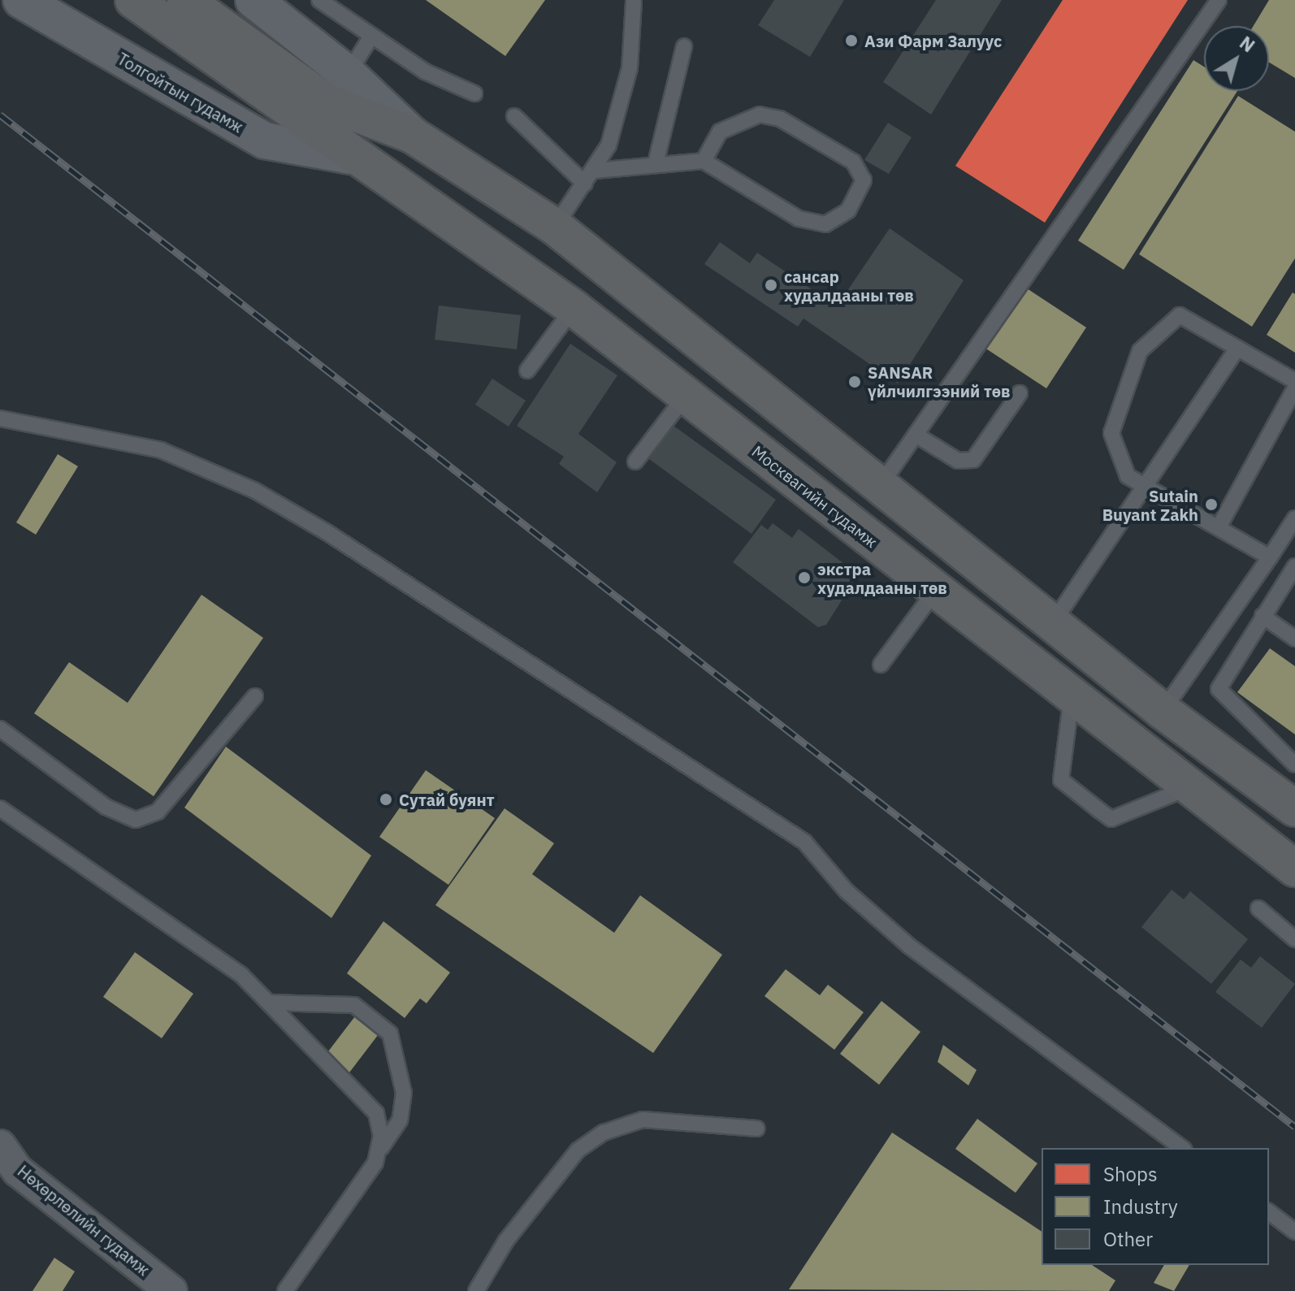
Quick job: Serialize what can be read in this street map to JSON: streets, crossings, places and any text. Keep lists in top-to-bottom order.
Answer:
{
  "streets": {
    "highway": ["Москвагийн гудамж"],
    "main road": ["Толгойтын гудамж"],
    "street": ["Нөхөрлөлийн гудамж"]
  },
  "crossings": [
    ["Толгойтын гудамж", "Москвагийн гудамж"]
  ],
  "places": [
    "Ази Фарм Залуус",
    "сансар худалдааны төв",
    "SANSAR үйлчилгээний төв",
    "Sutain Buyant Zakh",
    "экстра худалдааны төв",
    "Сутай буянт"
  ],
  "legend": ["Shops", "Industry", "Other"],
  "north": "top right"
}
